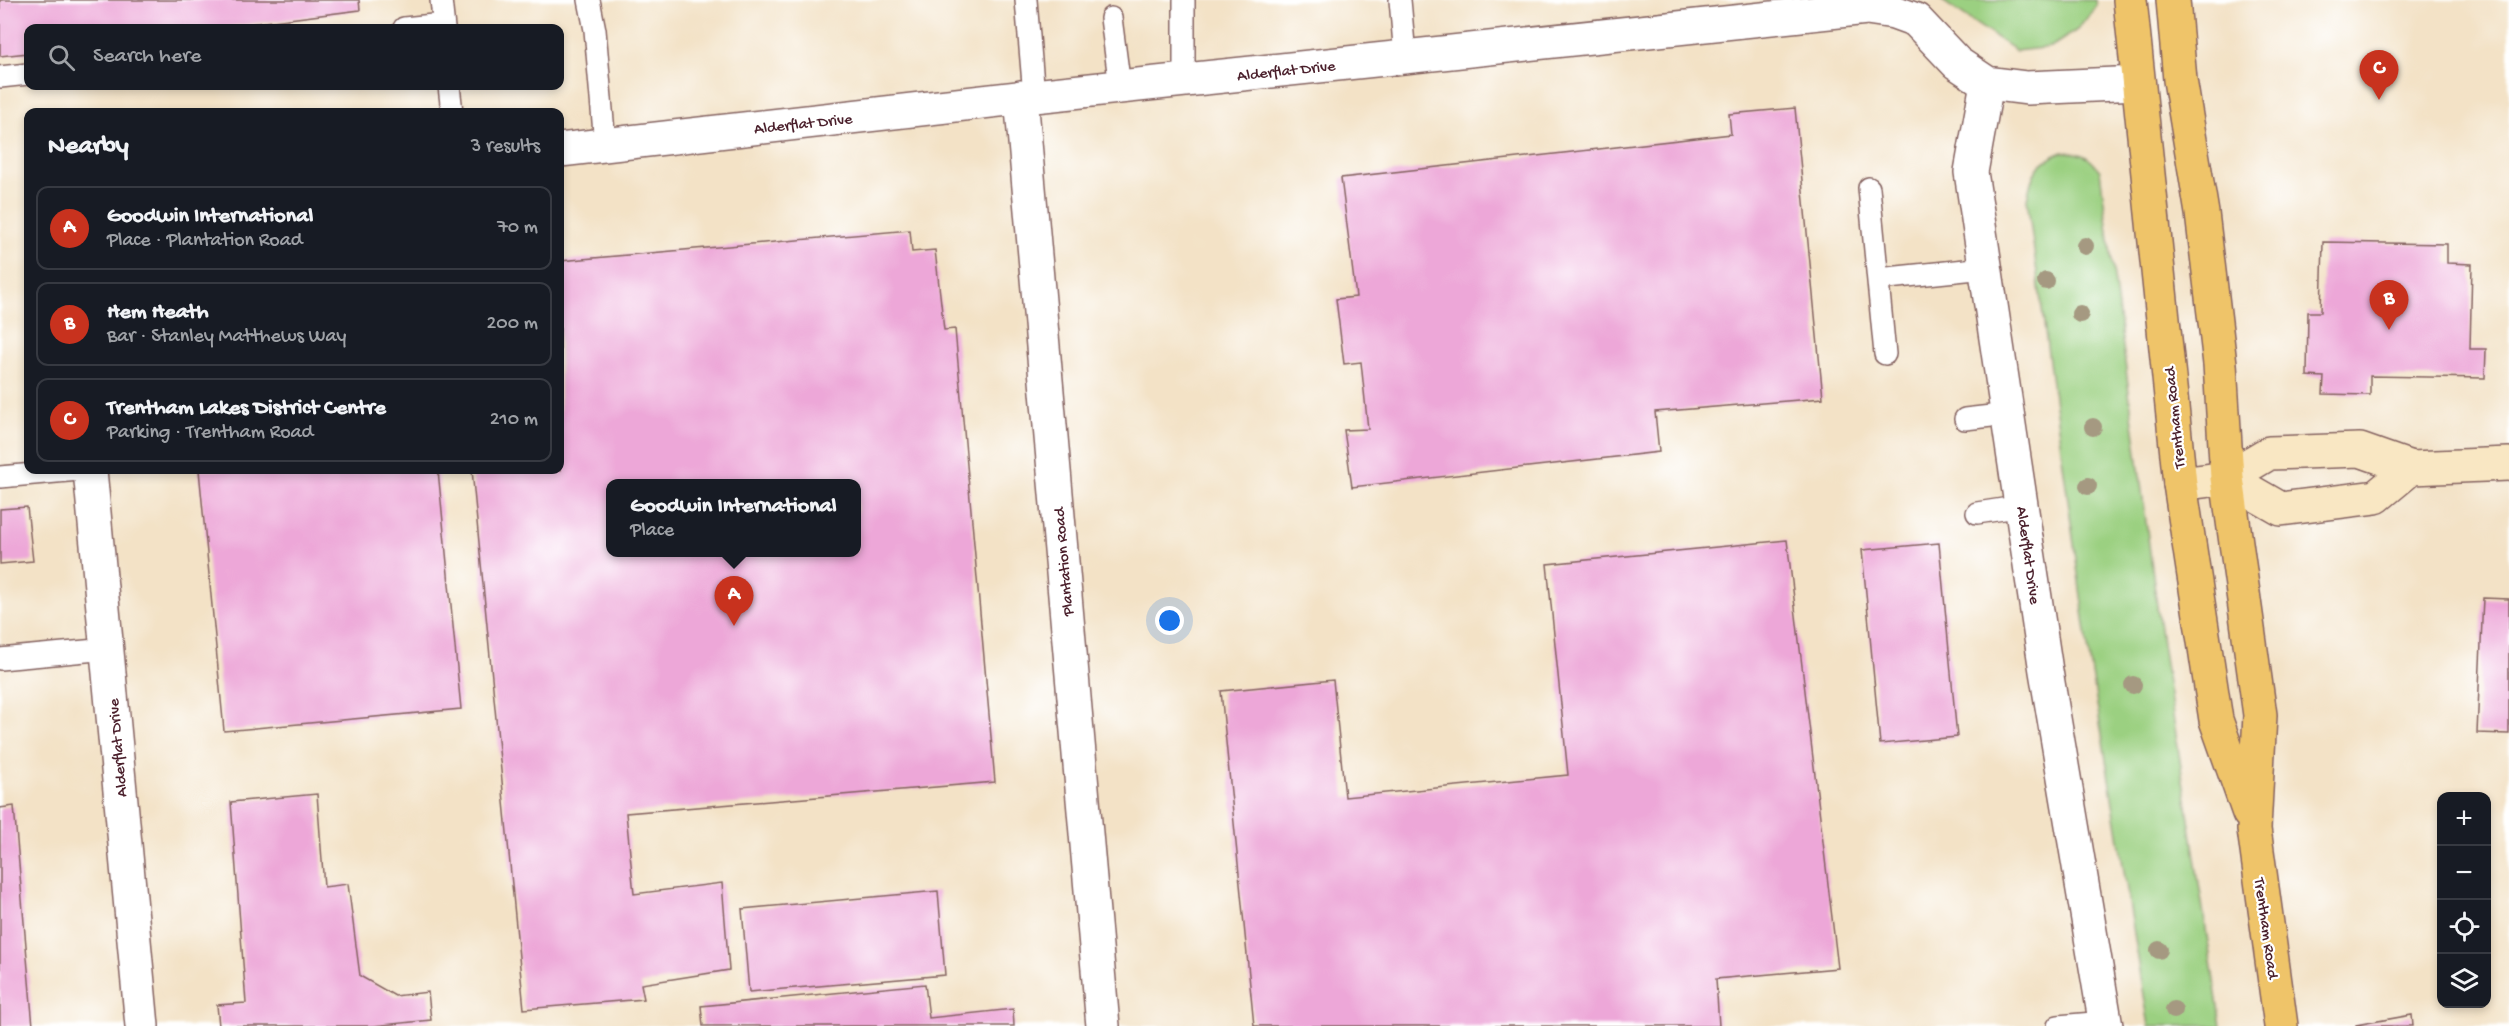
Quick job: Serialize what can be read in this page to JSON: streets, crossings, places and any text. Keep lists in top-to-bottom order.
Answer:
{
  "streets": {
    "main road": ["Trentham Road"],
    "street": ["Alderflat Drive", "Plantation Road"]
  },
  "crossings": [
    ["Alderflat Drive", "Trentham Road"],
    ["Alderflat Drive", "Plantation Road"]
  ],
  "page": {
    "search": "Search here",
    "pins": ["C", "B", "A"],
    "heading": ["Nearby", "3 results"],
    "list": [
      {
        "mark": "A",
        "name": "Goodwin International",
        "note": "Place · Plantation Road",
        "value": "70 m"
      },
      {
        "mark": "B",
        "name": "Hem Heath",
        "note": "Bar · Stanley Matthews Way",
        "value": "200 m"
      },
      {
        "mark": "C",
        "name": "Trentham Lakes District Centre",
        "note": "Parking · Trentham Road",
        "value": "210 m"
      }
    ],
    "popup": ["Goodwin International", "Place"],
    "map_buttons": ["+", "−"]
  }
}
